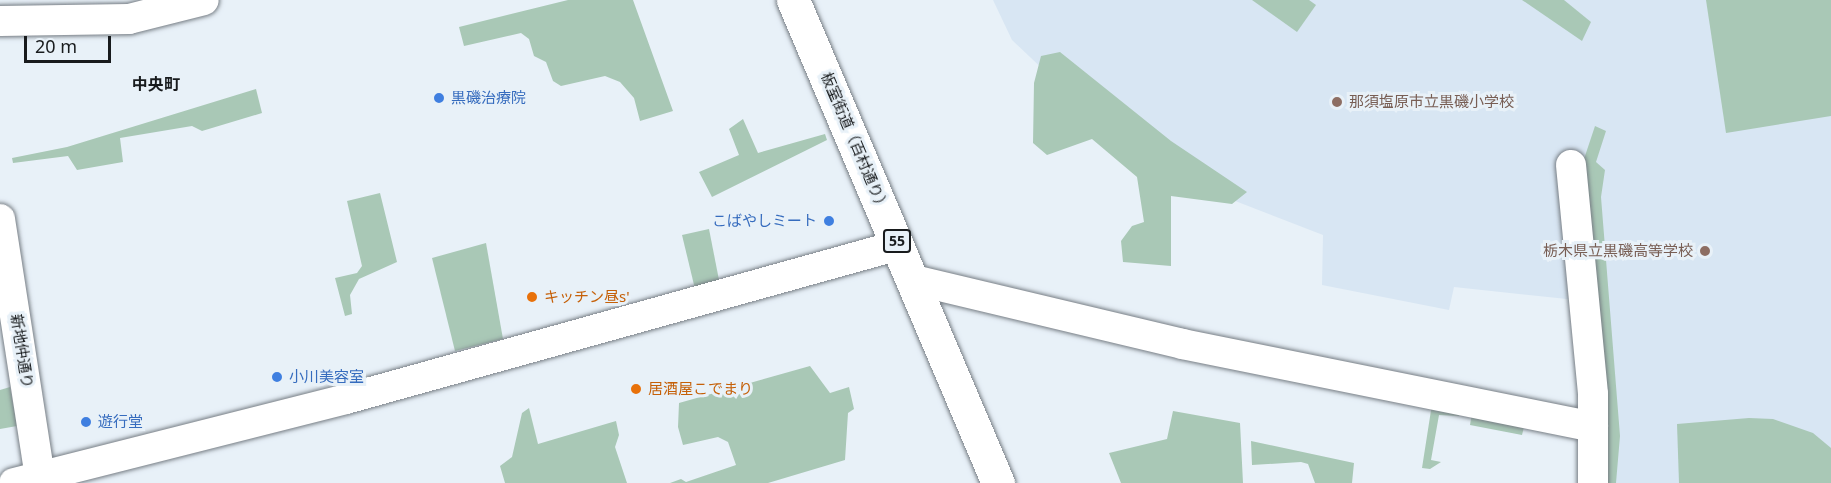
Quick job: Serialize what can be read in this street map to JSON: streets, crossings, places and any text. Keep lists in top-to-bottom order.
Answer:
{
  "streets": {
    "main road": ["板室街道（百村通り）", "55"],
    "street": ["新地仲通り"]
  },
  "districts": ["中央町"],
  "places": [
    "黒磯治療院",
    "那須塩原市立黒磯小学校",
    "こばやしミート",
    "栃木県立黒磯高等学校",
    "キッチン昼s'",
    "小川美容室",
    "居酒屋こでまり",
    "遊行堂"
  ],
  "scale_bar": "20 m"
}
